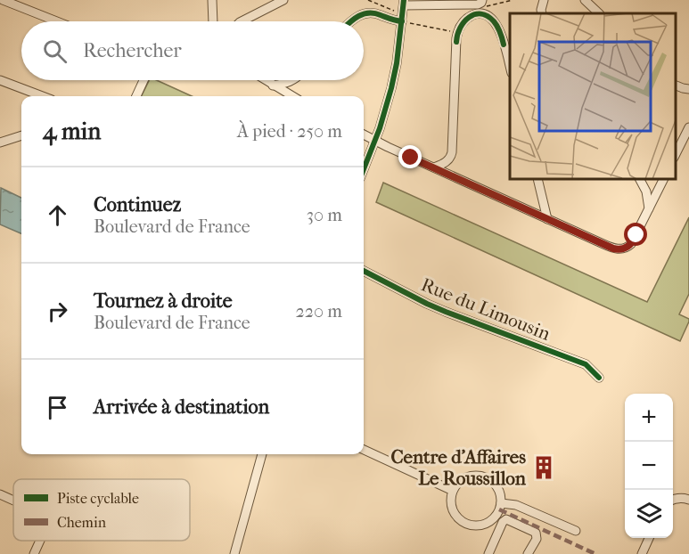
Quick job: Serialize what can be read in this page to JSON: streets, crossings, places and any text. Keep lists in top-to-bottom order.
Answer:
{
  "streets": {
    "street": ["Rue du Limousin"]
  },
  "places": {
    "building": ["Centre d’Affaires Le Roussillon"]
  },
  "legend": ["Piste cyclable", "Chemin"],
  "page": {
    "search": "Rechercher",
    "heading": ["4 min", "À pied · 250 m"],
    "list": [
      ["Continuez", "Boulevard de France", "30 m"],
      ["Tournez à droite", "Boulevard de France", "220 m"],
      "Arrivée à destination"
    ],
    "map_buttons": ["+", "−"]
  }
}
